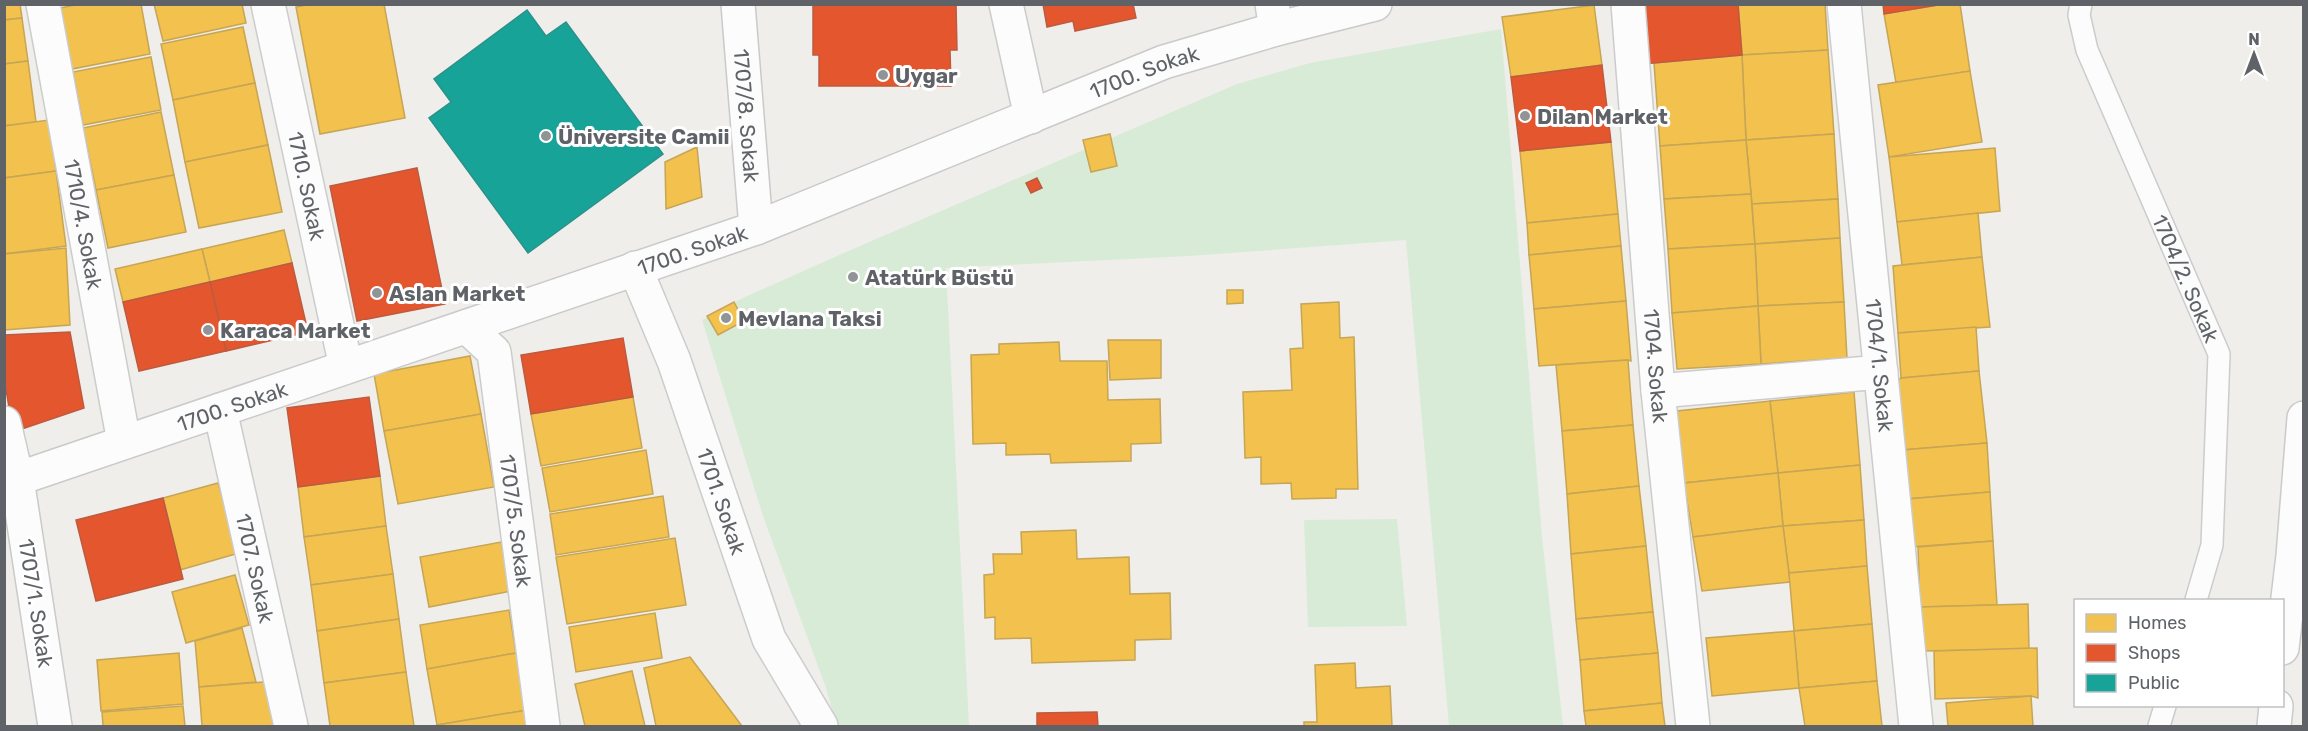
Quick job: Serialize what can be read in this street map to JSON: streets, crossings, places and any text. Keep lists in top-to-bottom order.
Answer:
{
  "streets": {
    "street": [
      "1700. Sokak",
      "1707/8. Sokak",
      "1710. Sokak",
      "1710/4. Sokak",
      "1704/1. Sokak",
      "1704. Sokak",
      "1701. Sokak",
      "1707/5. Sokak",
      "1707. Sokak",
      "1707/1. Sokak"
    ],
    "lane": ["1704/2. Sokak"]
  },
  "crossings": [
    ["1700. Sokak", "1707/8. Sokak"],
    ["1700. Sokak", "1710. Sokak"],
    ["1700. Sokak", "1710/4. Sokak"],
    ["1700. Sokak", "1701. Sokak"],
    ["1700. Sokak", "1707/5. Sokak"],
    ["1700. Sokak", "1707. Sokak"],
    ["1700. Sokak", "1707/1. Sokak"]
  ],
  "places": [
    "Uygar",
    "Dilan Market",
    "Üniversite Camii",
    "Atatürk Büstü",
    "Aslan Market",
    "Mevlana Taksi",
    "Karaca Market"
  ],
  "legend": ["Homes", "Shops", "Public"],
  "north": "top"
}
